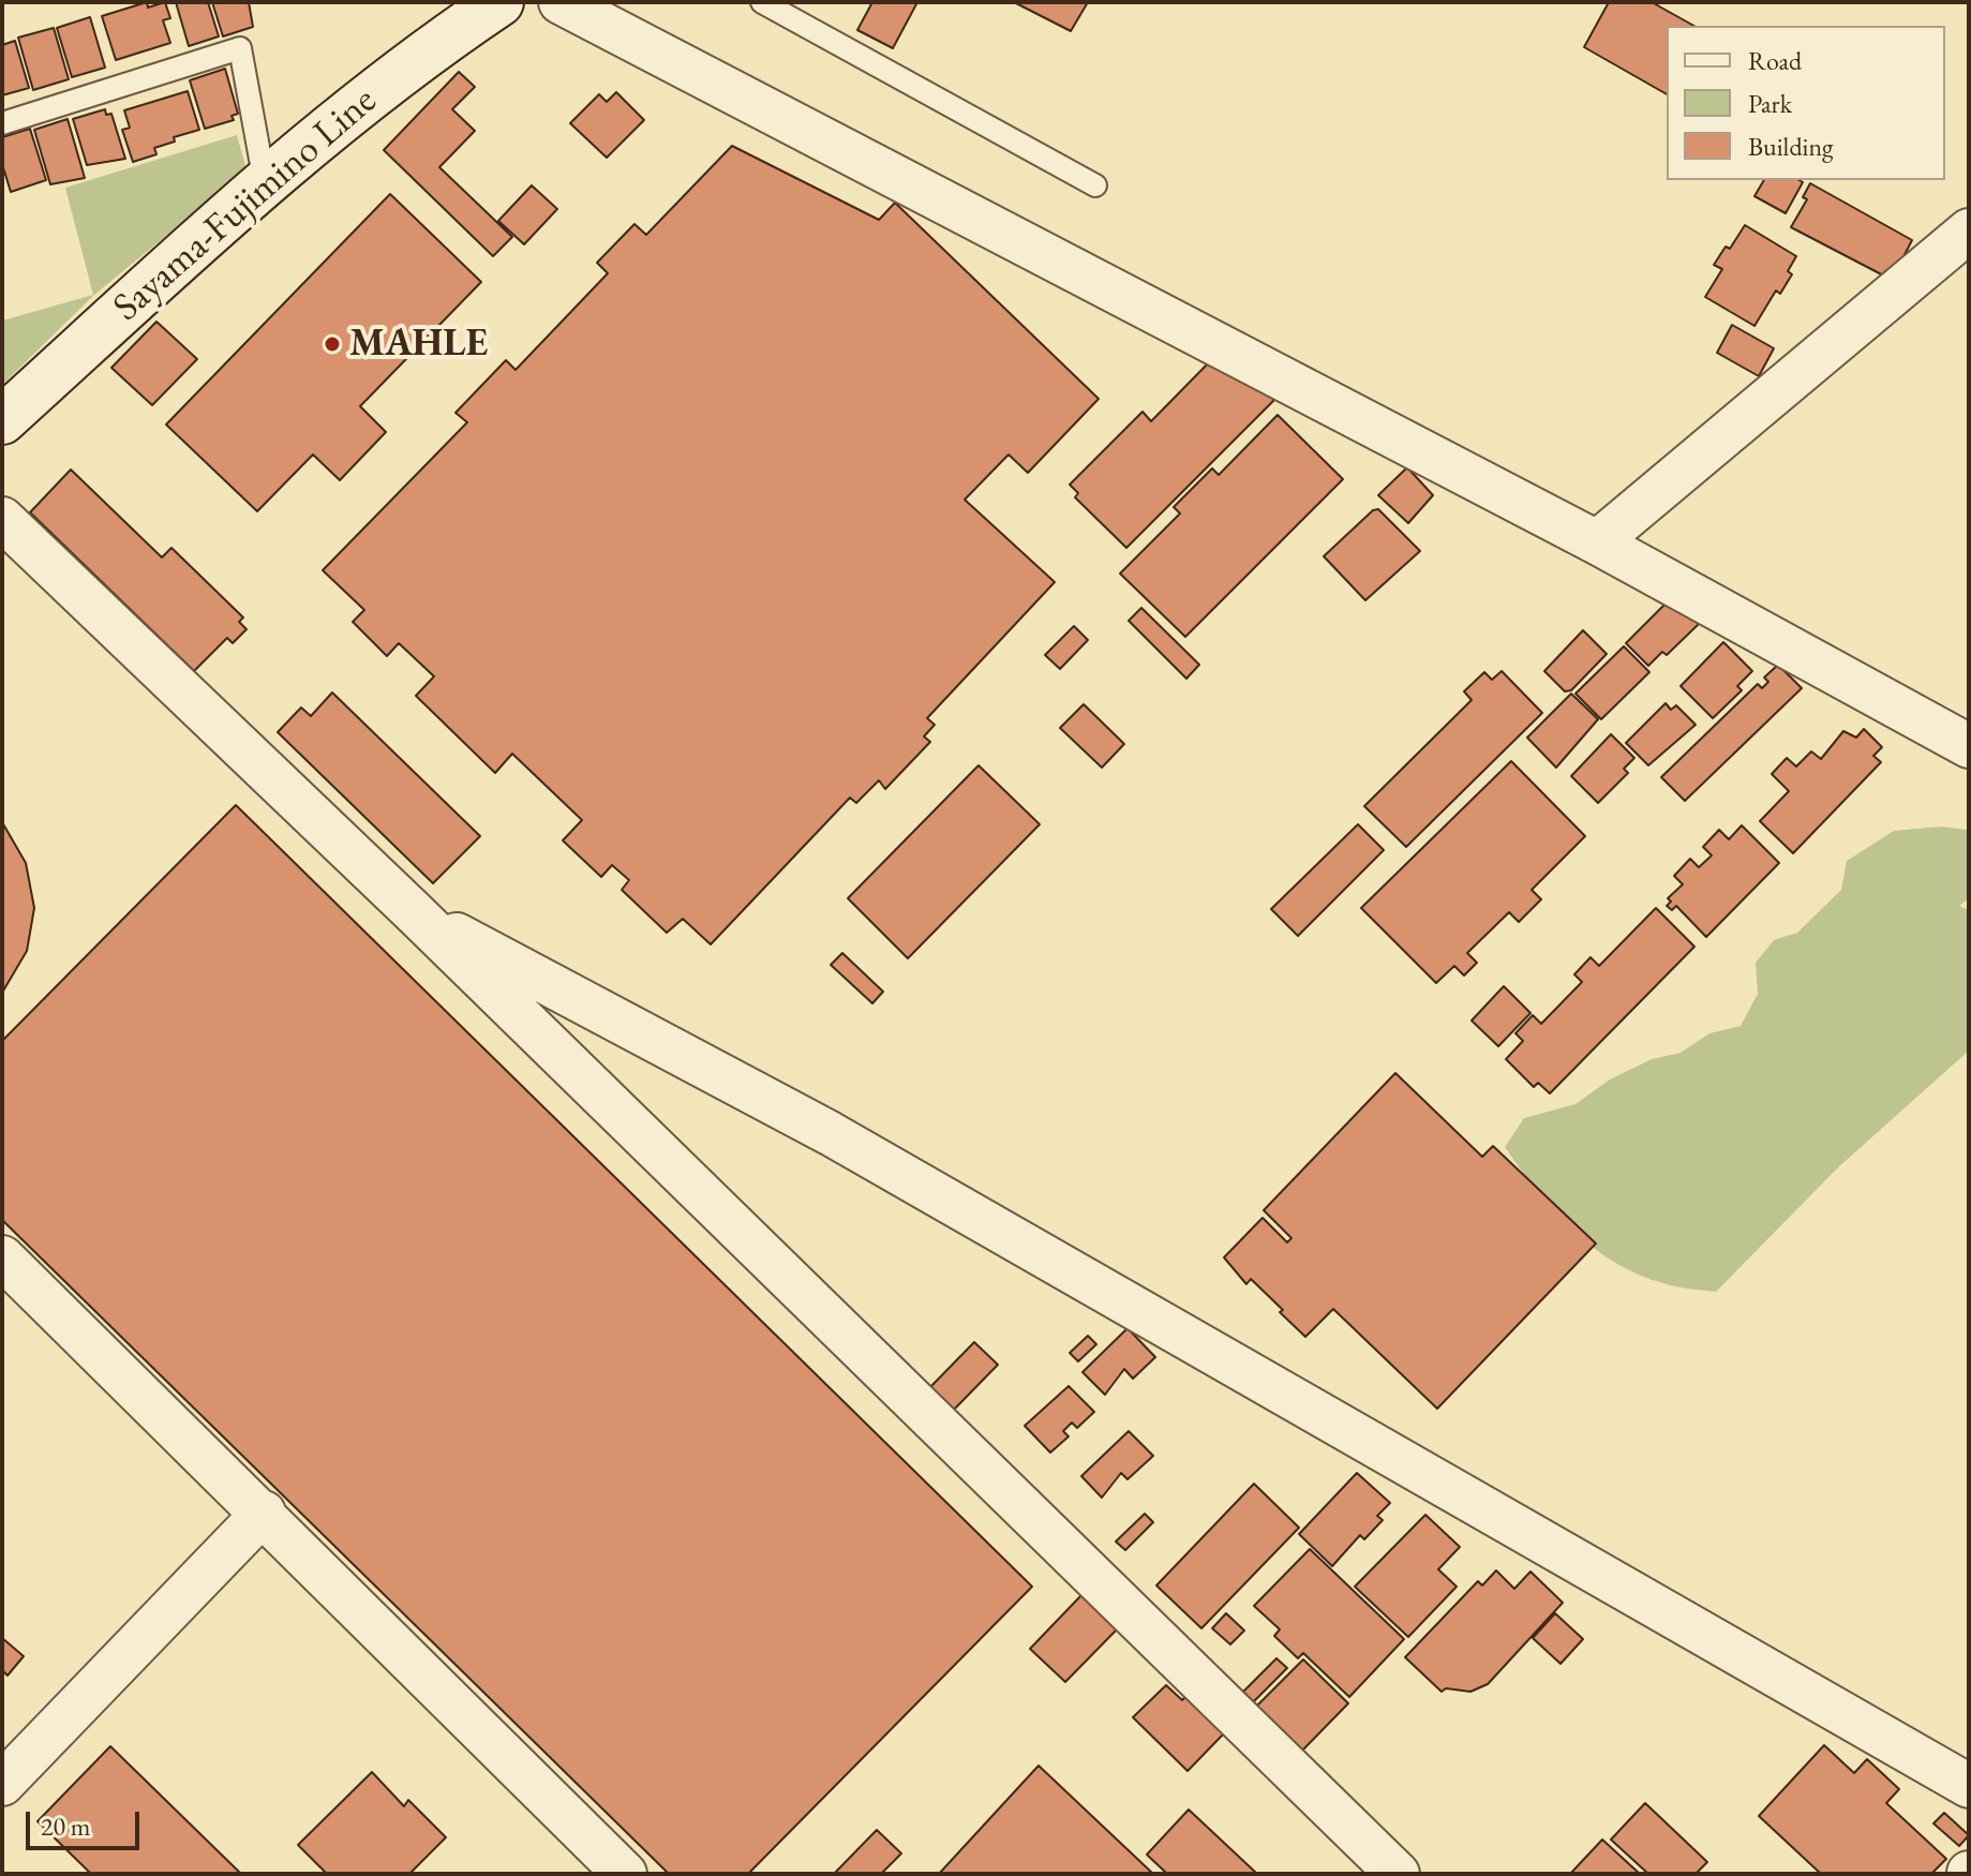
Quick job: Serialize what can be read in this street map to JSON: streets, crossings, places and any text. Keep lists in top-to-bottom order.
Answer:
{
  "streets": {
    "main road": ["Sayama-Fujimino Line"]
  },
  "places": ["MAHLE"],
  "legend": ["Road", "Park", "Building"],
  "scale_bar": "20 m"
}
